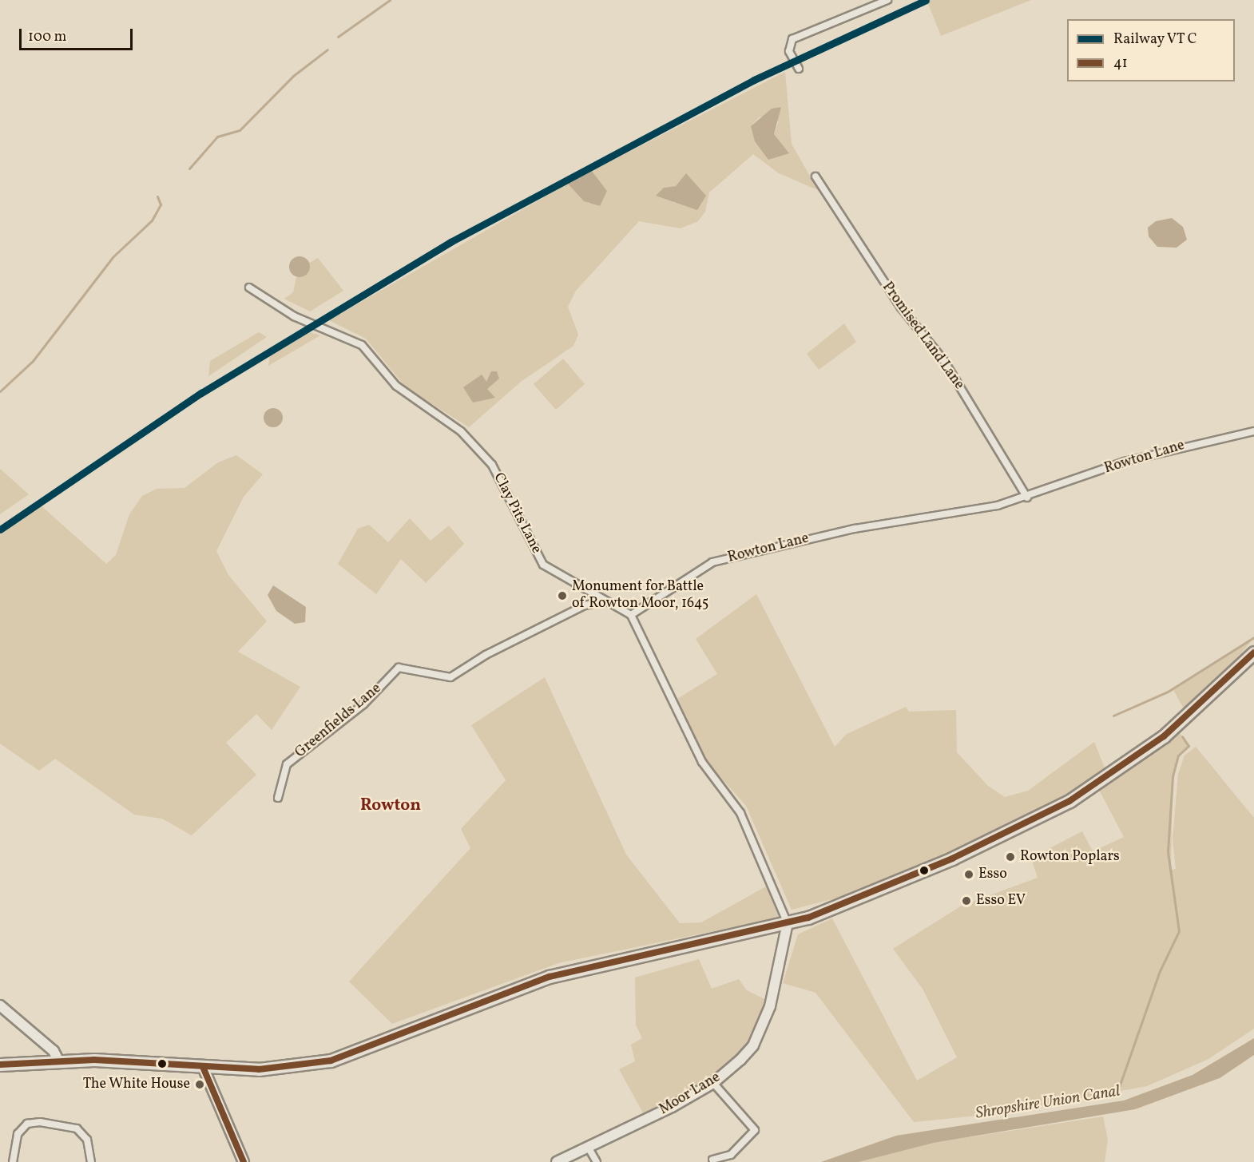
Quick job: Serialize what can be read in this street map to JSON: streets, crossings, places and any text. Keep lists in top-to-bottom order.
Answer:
{
  "streets": {
    "street": [
      "Promised Land Lane",
      "Rowton Lane",
      "Clay Pits Lane",
      "Greenfields Lane",
      "Moor Lane"
    ]
  },
  "crossings": [
    ["Promised Land Lane", "Rowton Lane"],
    ["Rowton Lane", "Clay Pits Lane"],
    ["Clay Pits Lane", "Greenfields Lane"]
  ],
  "districts": ["Rowton"],
  "water": ["Shropshire Union Canal"],
  "places": [
    "Monument for Battle of Rowton Moor, 1645",
    "Rowton Poplars",
    "Esso",
    "Esso EV",
    "The White House"
  ],
  "lines": ["transit line 41"],
  "legend": ["Railway VT C", "41"],
  "scale_bar": "100 m"
}
